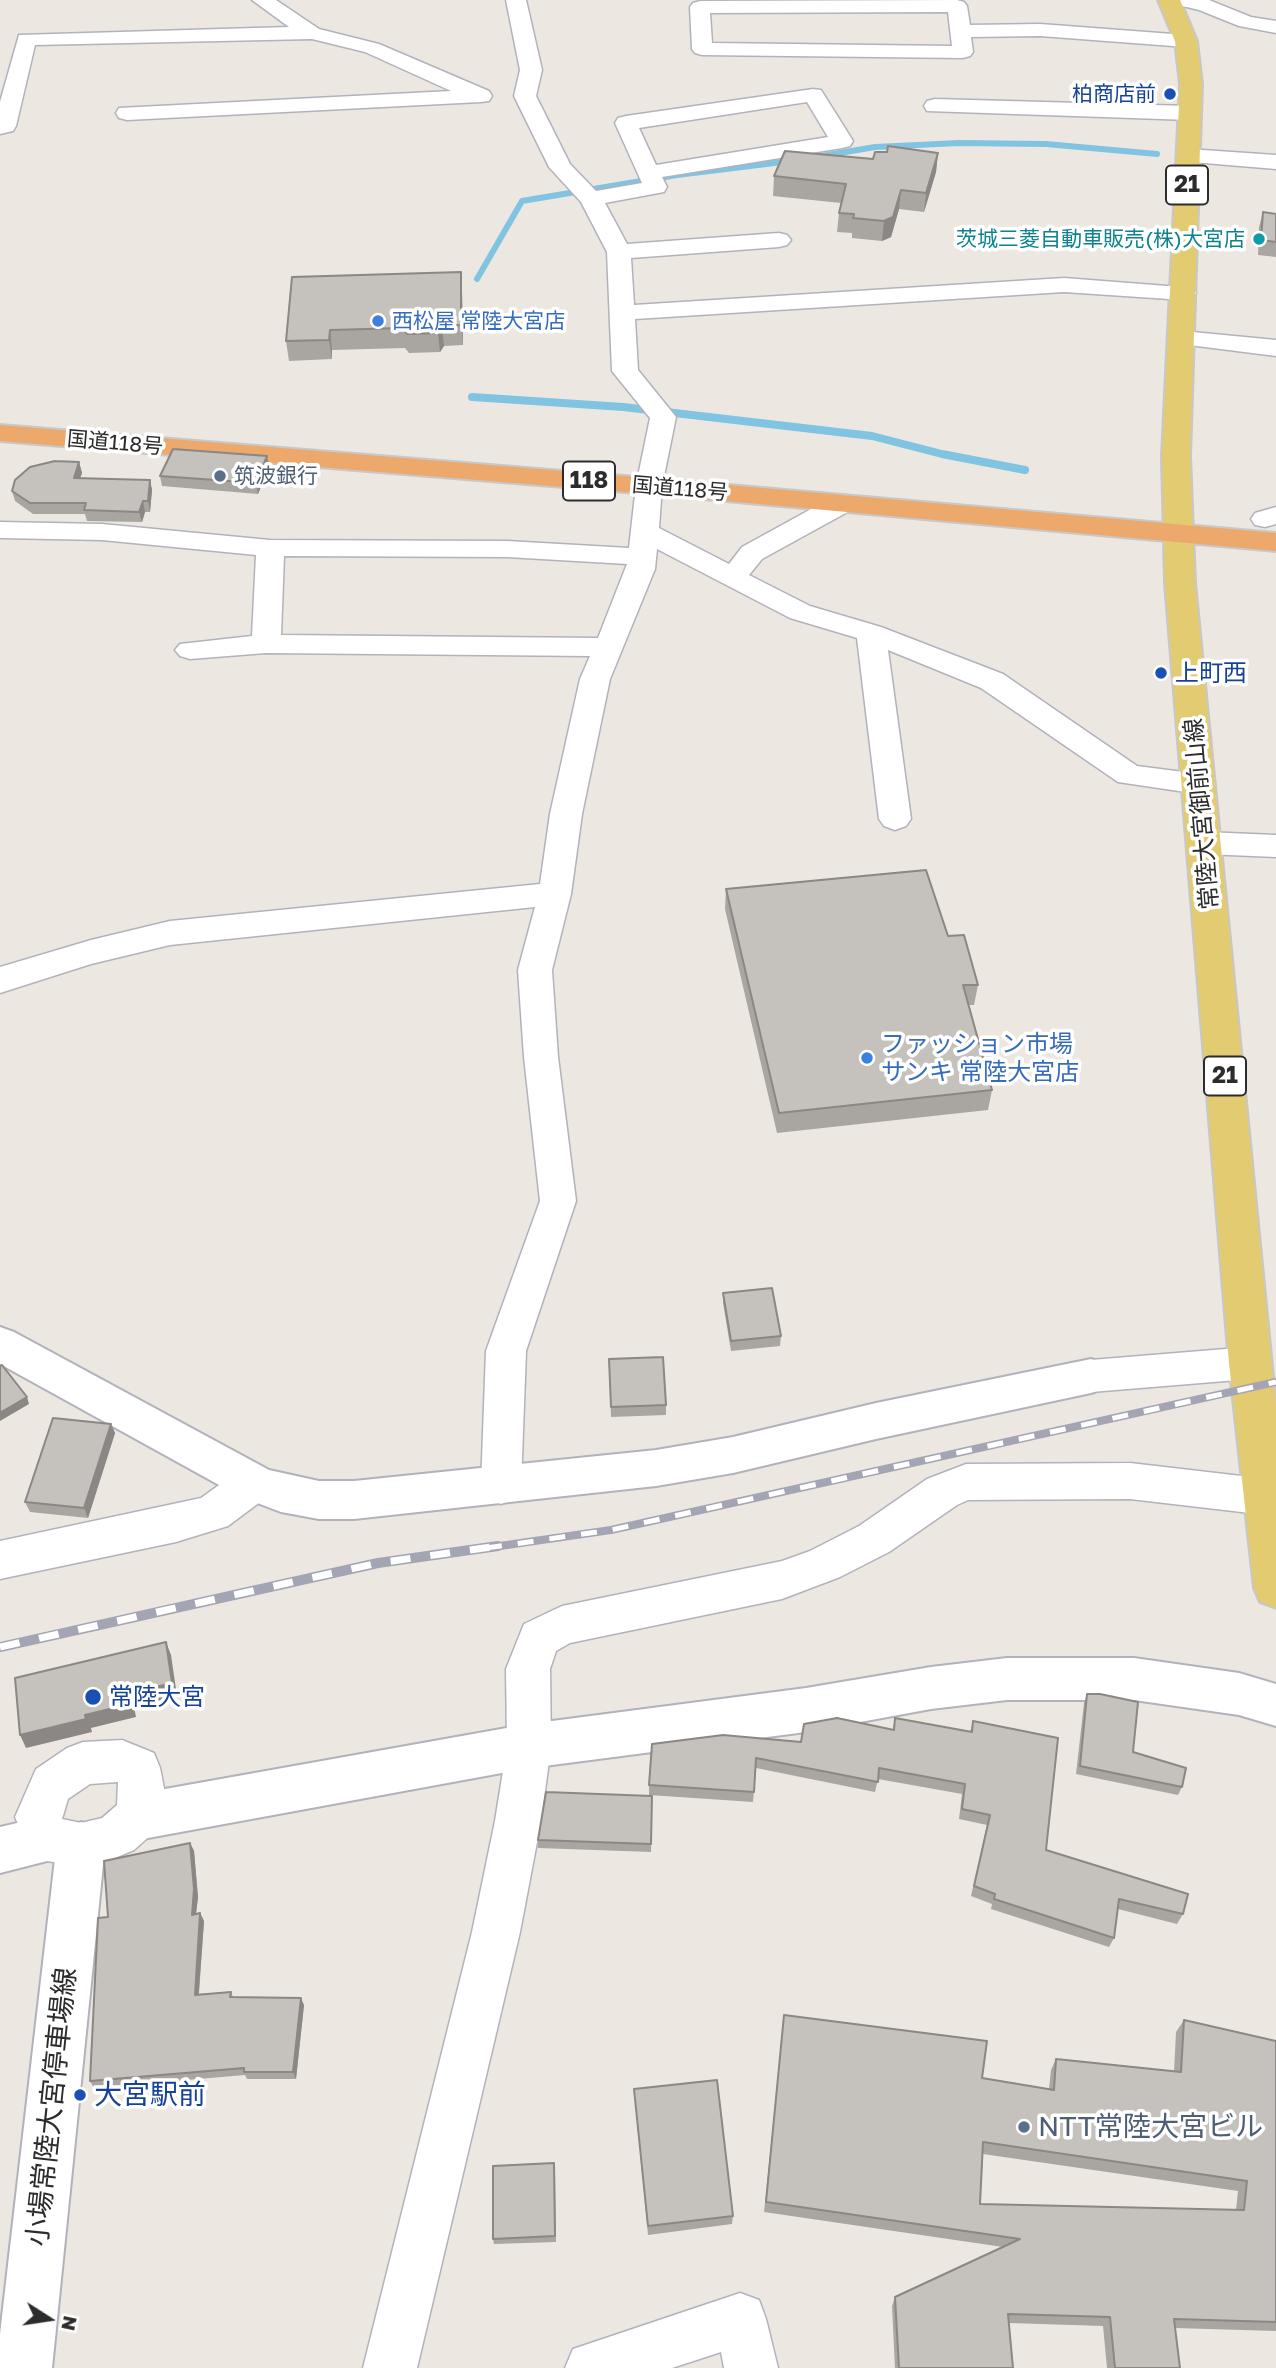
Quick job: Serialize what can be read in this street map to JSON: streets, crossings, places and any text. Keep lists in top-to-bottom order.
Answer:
{
  "streets": {
    "highway": ["国道118号", "118"],
    "main road": ["21", "常陸大宮御前山線"],
    "street": ["小場常陸大宮停車場線"]
  },
  "crossings": [
    ["国道118号", "常陸大宮御前山線"]
  ],
  "places": [
    "柏商店前",
    "茨城三菱自動車販売(株)大宮店",
    "西松屋 常陸大宮店",
    "筑波銀行",
    "上町西",
    "ファッション市場 サンキ 常陸大宮店",
    "常陸大宮",
    "大宮駅前",
    "NTT常陸大宮ビル"
  ],
  "north": "right"
}
